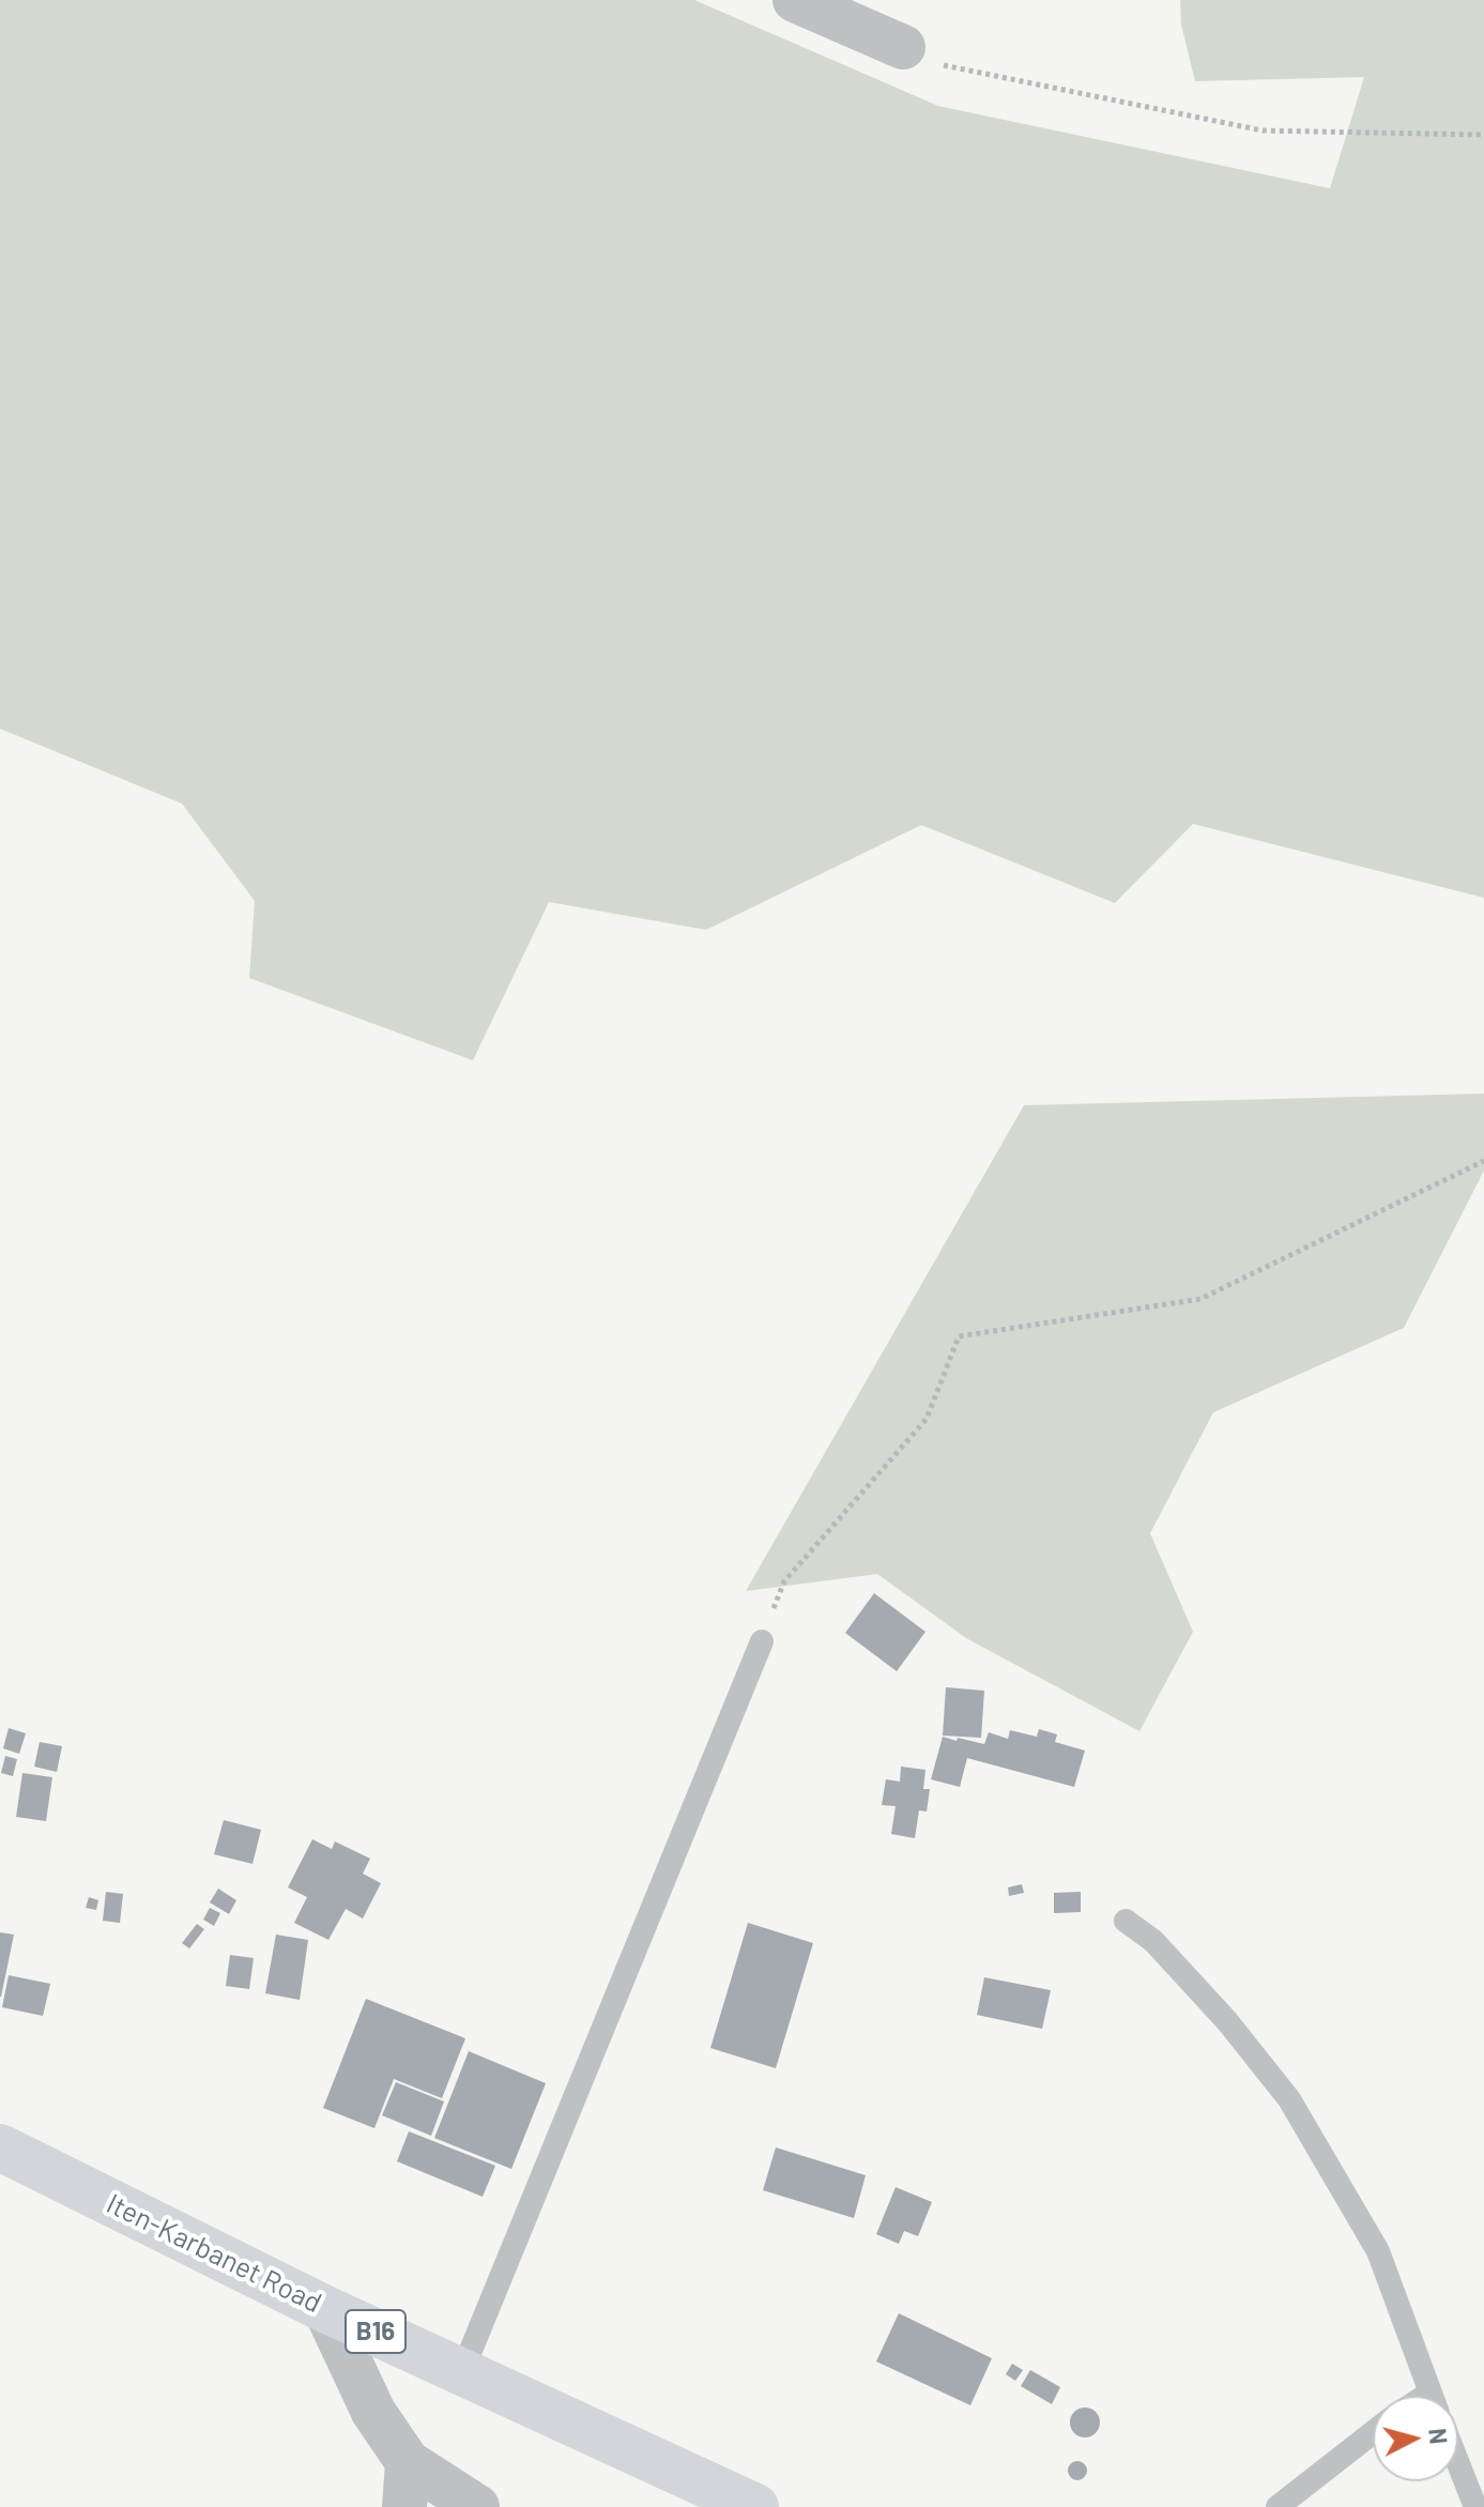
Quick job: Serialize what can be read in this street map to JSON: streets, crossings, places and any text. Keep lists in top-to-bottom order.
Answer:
{
  "streets": {
    "main road": ["Iten-Karbanet Road", "B16"]
  },
  "north": "right"
}
